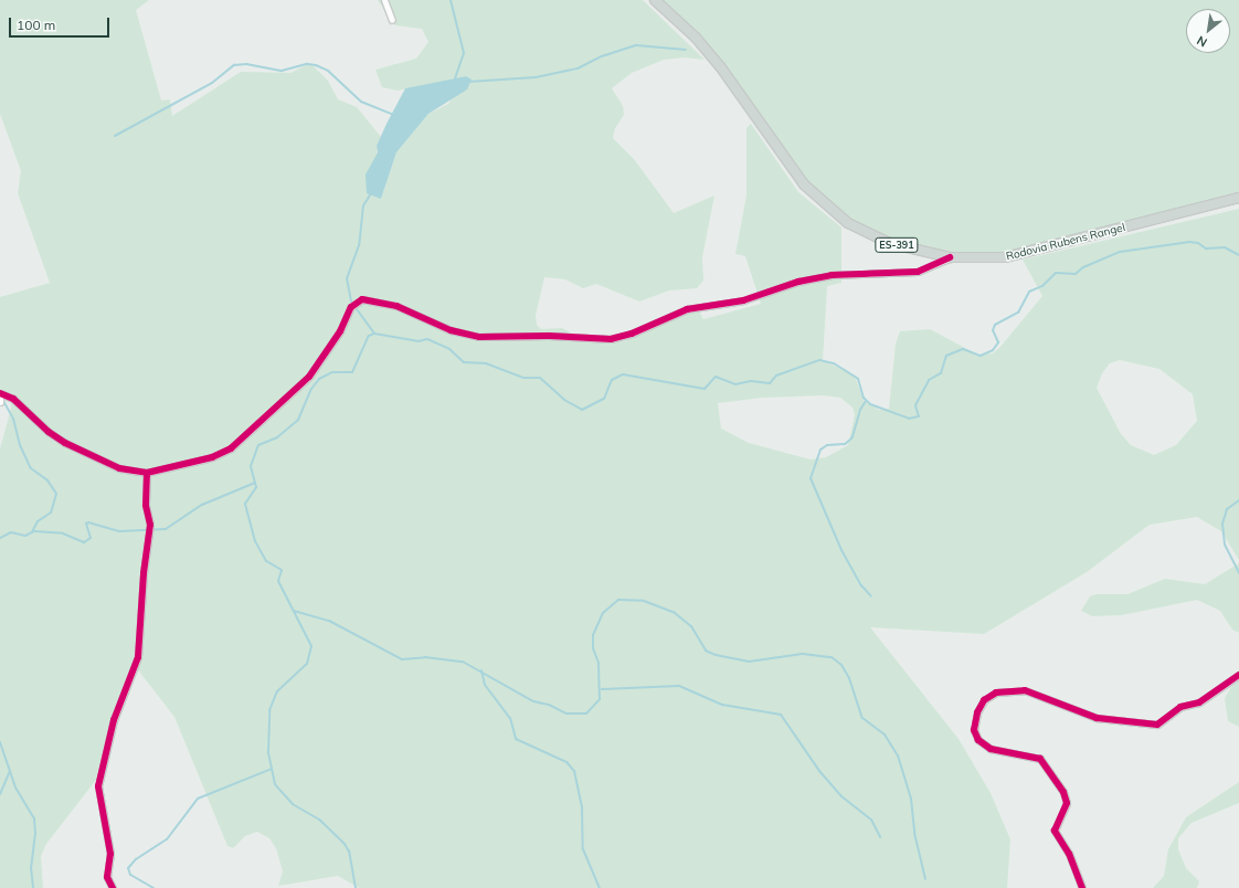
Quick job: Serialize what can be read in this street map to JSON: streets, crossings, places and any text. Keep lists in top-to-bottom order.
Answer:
{
  "streets": {
    "main road": ["Rodovia Rubens Rangel", "ES-391"]
  },
  "scale_bar": "100 m",
  "north": "bottom left"
}
